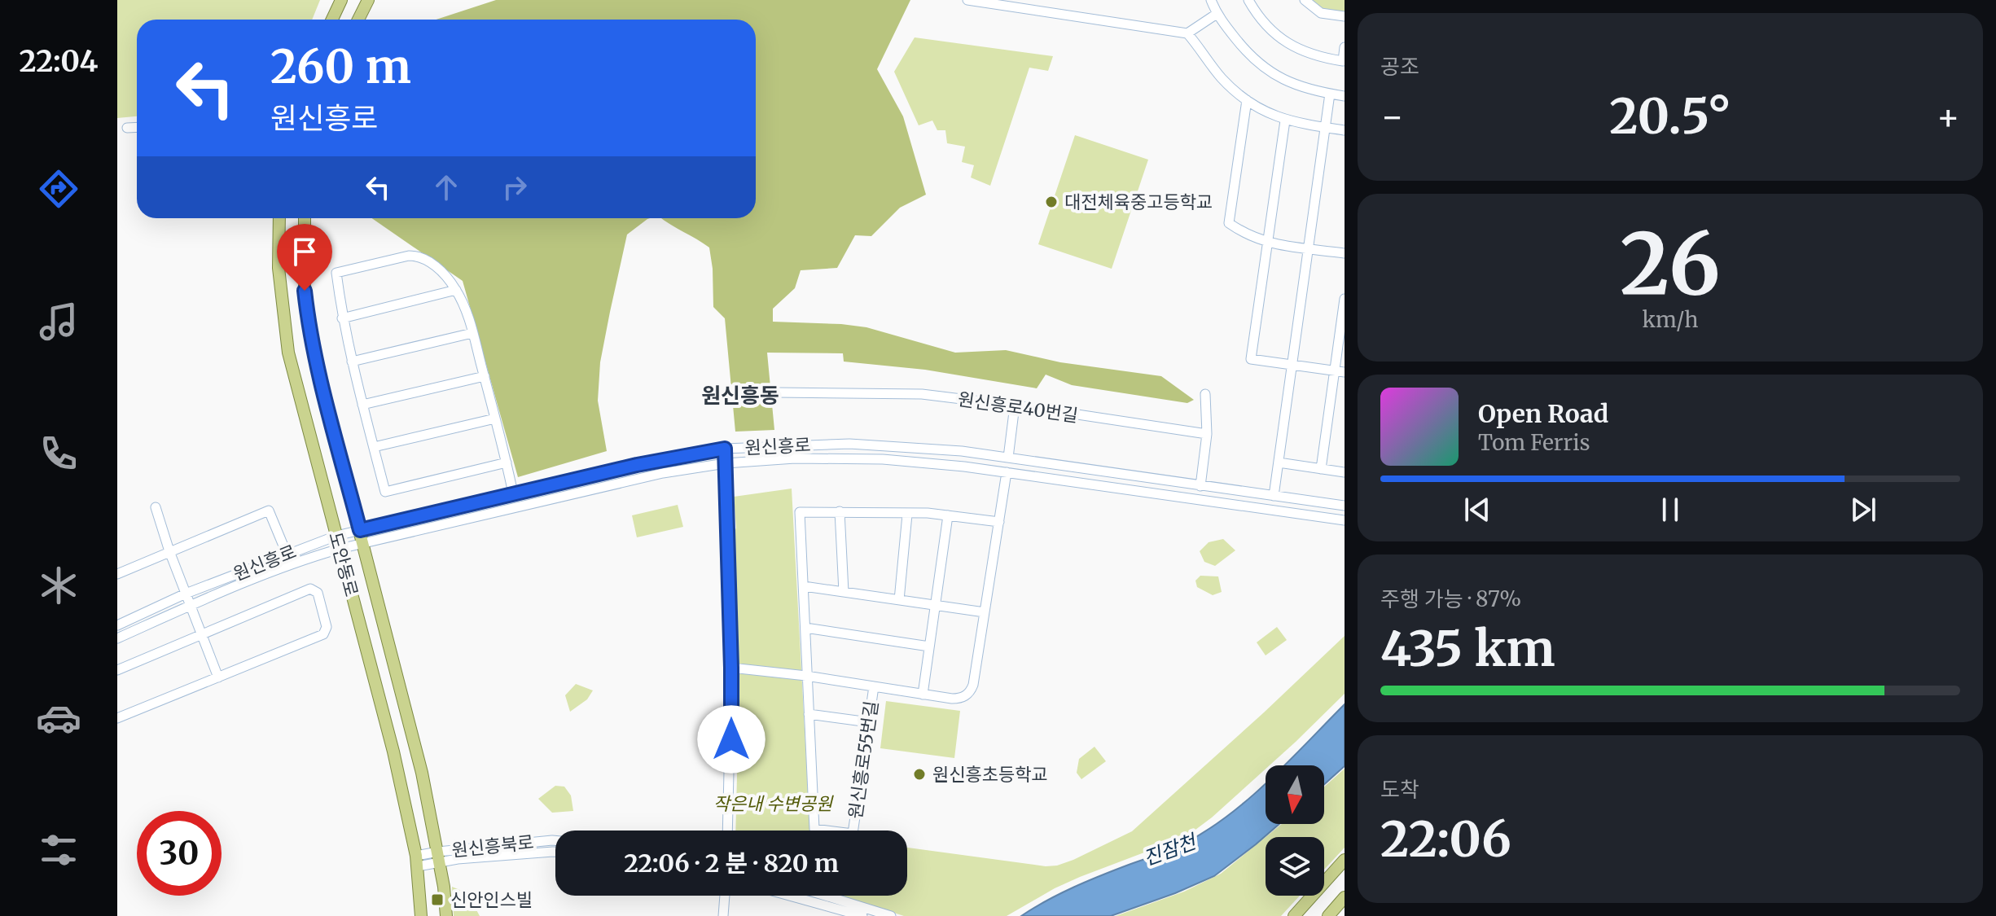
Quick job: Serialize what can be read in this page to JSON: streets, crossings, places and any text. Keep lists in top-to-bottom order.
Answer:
{
  "streets": {
    "main road": ["도안동로"],
    "street": [
      "원신흥로40번길",
      "원신흥로",
      "원신흥로55번길",
      "원신흥북로"
    ]
  },
  "crossings": [
    ["원신흥로", "도안동로"],
    ["원신흥로", "원신흥로55번길"],
    ["도안동로", "원신흥북로"]
  ],
  "districts": ["원신흥동"],
  "water": ["진잠천"],
  "parks": ["작은내 수변공원"],
  "places": {
    "other": ["대전체육중고등학교", "원신흥초등학교"],
    "transit": ["신안인스빌"]
  },
  "north": "bottom",
  "page": {
    "tabs": "22:04",
    "tile": [
      "공조",
      ["26", "km/h"],
      ["주행 가능 · 87%", "435 km"],
      ["도착", "22:06"]
    ],
    "turn": ["260 m", "원신흥로"],
    "heat": ["−", "20.5°", "+"],
    "song": ["Open Road", "Tom Ferris"],
    "limit": "30",
    "trip": "22:06 · 2 분 · 820 m"
  }
}
